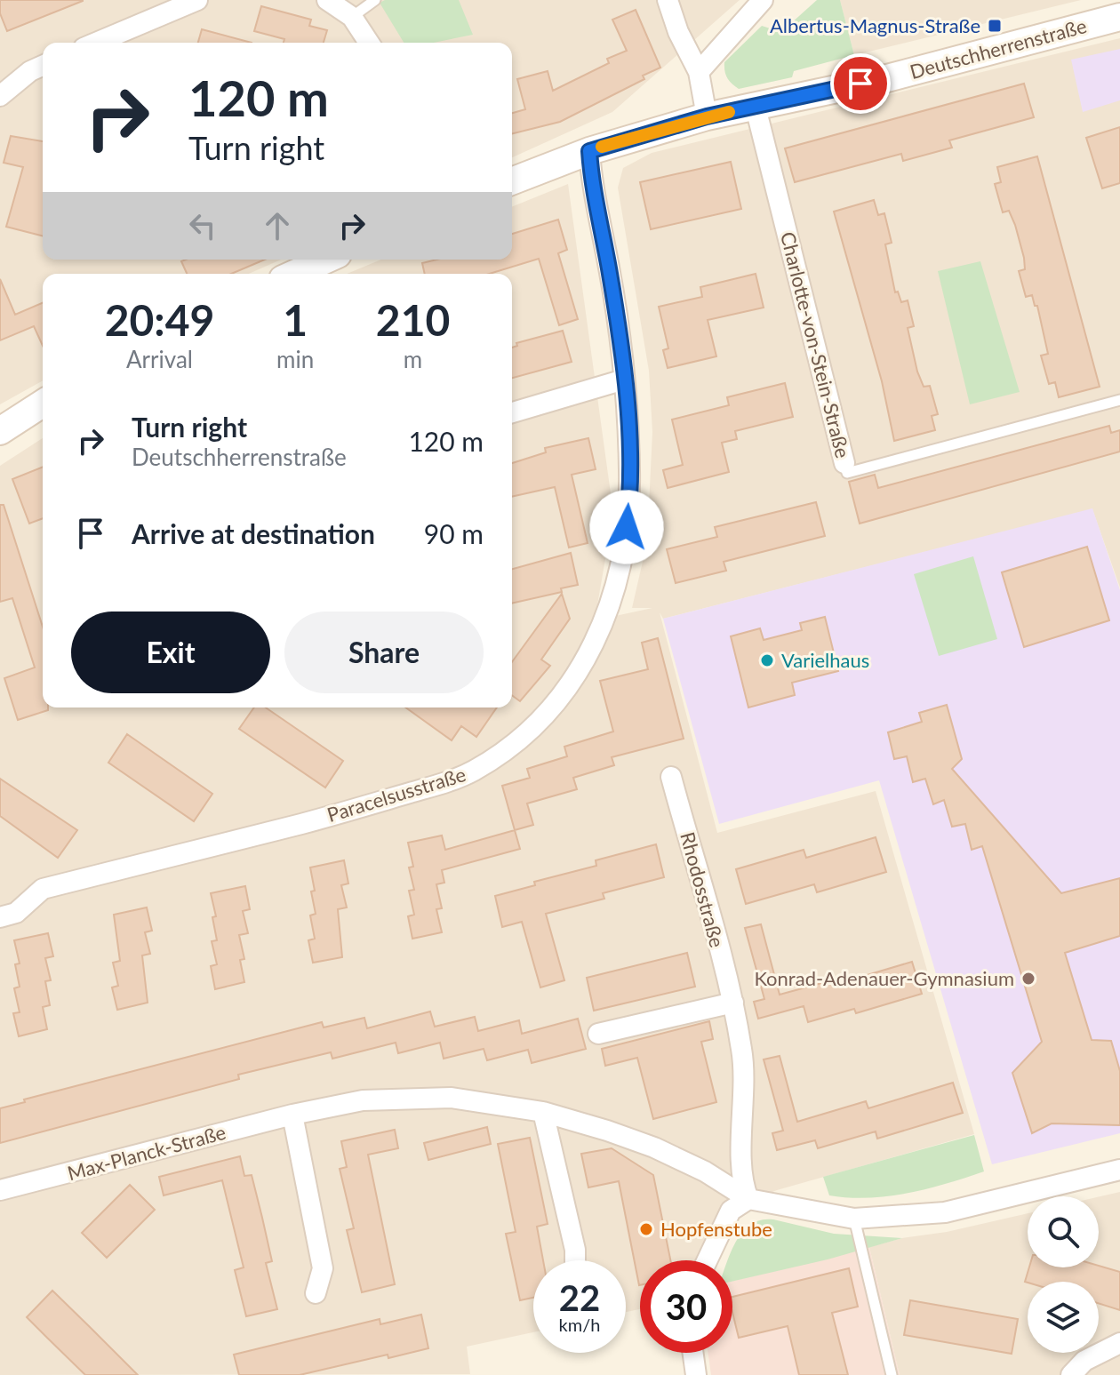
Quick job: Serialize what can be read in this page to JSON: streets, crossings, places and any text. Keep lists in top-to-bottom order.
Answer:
{
  "streets": {
    "street": [
      "Deutschherrenstraße",
      "Charlotte-von-Stein-Straße",
      "Paracelsusstraße",
      "Rhodosstraße",
      "Max-Planck-Straße"
    ]
  },
  "crossings": [
    ["Deutschherrenstraße", "Charlotte-von-Stein-Straße"],
    ["Deutschherrenstraße", "Paracelsusstraße"],
    ["Rhodosstraße", "Max-Planck-Straße"]
  ],
  "places": {
    "transit": ["Albertus-Magnus-Straße"],
    "other": ["Varielhaus", "Konrad-Adenauer-Gymnasium", "Hopfenstube"]
  },
  "page": {
    "turn": ["120 m", "Turn right"],
    "eta": [
      "20:49",
      "Arrival",
      "1",
      "min",
      "210",
      "m"
    ],
    "list": [
      {
        "name": "Turn right",
        "note": "Deutschherrenstraße",
        "value": "120 m"
      },
      {
        "name": "Arrive at destination",
        "value": "90 m"
      }
    ],
    "buttons": ["Exit", "Share"],
    "speed": "22 km/h",
    "limit": "30"
  }
}
